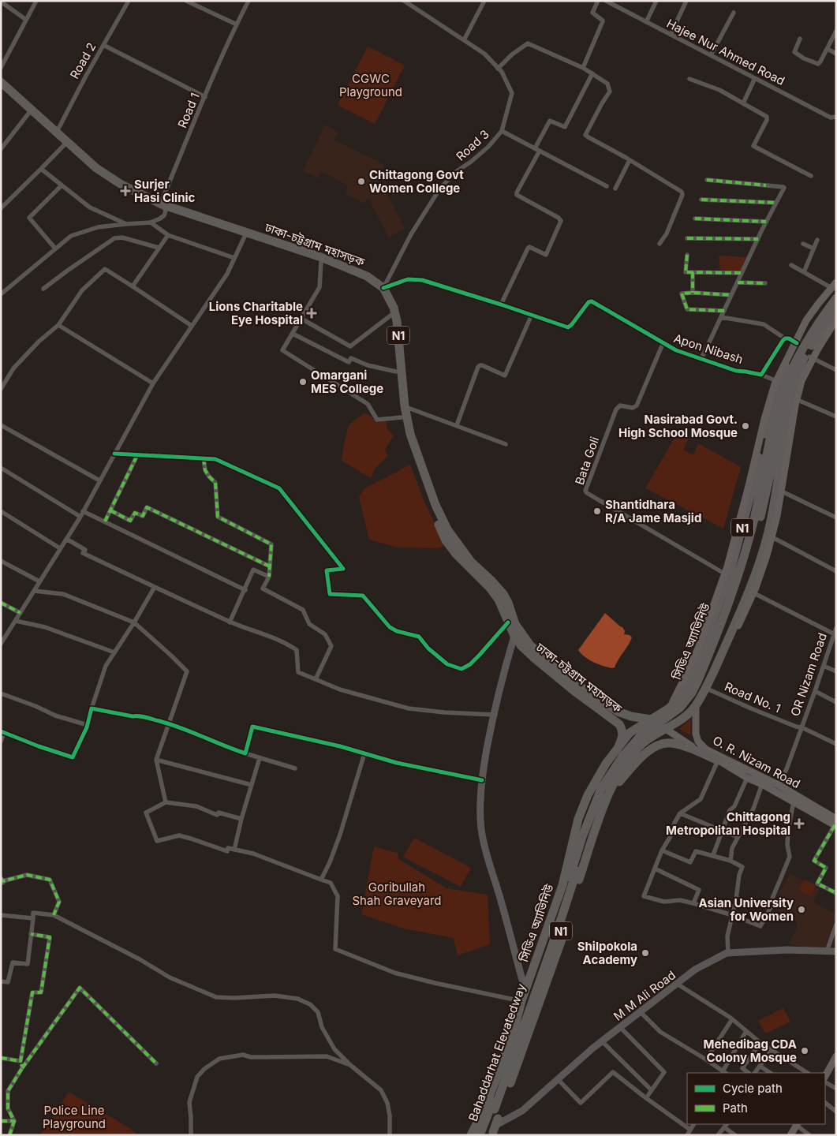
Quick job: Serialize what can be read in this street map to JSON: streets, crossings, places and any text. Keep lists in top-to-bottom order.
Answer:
{
  "streets": {
    "highway": [
      "ঢাকা-চট্টগ্রাম মহাসড়ক",
      "N1",
      "সিডিএ অ্যাভিনিউ",
      "Bahaddarhat Elevatedway"
    ],
    "main road": ["O. R. Nizam Road"],
    "street": [
      "Hajee Nur Ahmed Road",
      "Road 2",
      "Road 1",
      "Road 3",
      "Apon Nibash",
      "Bata Goli",
      "OR Nizam Road",
      "Road No. 1",
      "M M Ali Road"
    ]
  },
  "crossings": [
    ["Road 2", "ঢাকা-চট্টগ্রাম মহাসড়ক"],
    ["Road 1", "ঢাকা-চট্টগ্রাম মহাসড়ক"],
    ["Road 3", "ঢাকা-চট্টগ্রাম মহাসড়ক"],
    ["ঢাকা-চট্টগ্রাম মহাসড়ক", "সিডিএ অ্যাভিনিউ"],
    ["Apon Nibash", "Bata Goli"],
    ["Apon Nibash", "সিডিএ অ্যাভিনিউ"],
    ["Bata Goli", "সিডিএ অ্যাভিনিউ"],
    ["সিডিএ অ্যাভিনিউ", "Road No. 1"],
    ["সিডিএ অ্যাভিনিউ", "O. R. Nizam Road"],
    ["সিডিএ অ্যাভিনিউ", "M M Ali Road"],
    ["সিডিএ অ্যাভিনিউ", "Bahaddarhat Elevatedway"],
    ["OR Nizam Road", "Road No. 1"],
    ["OR Nizam Road", "O. R. Nizam Road"],
    ["M M Ali Road", "Bahaddarhat Elevatedway"]
  ],
  "parks": ["CGWC Playground", "Goribullah Shah Graveyard", "Police Line Playground"],
  "places": {
    "other": [
      "Chittagong Govt Women College",
      "Omargani MES College",
      "Nasirabad Govt. High School Mosque",
      "Shantidhara R/A Jame Masjid",
      "Asian University for Women",
      "Shilpokola Academy",
      "Mehedibag CDA Colony Mosque"
    ],
    "health": ["Surjer Hasi Clinic", "Lions Charitable Eye Hospital", "Chittagong Metropolitan Hospital"]
  },
  "legend": ["Cycle path", "Path"]
}
